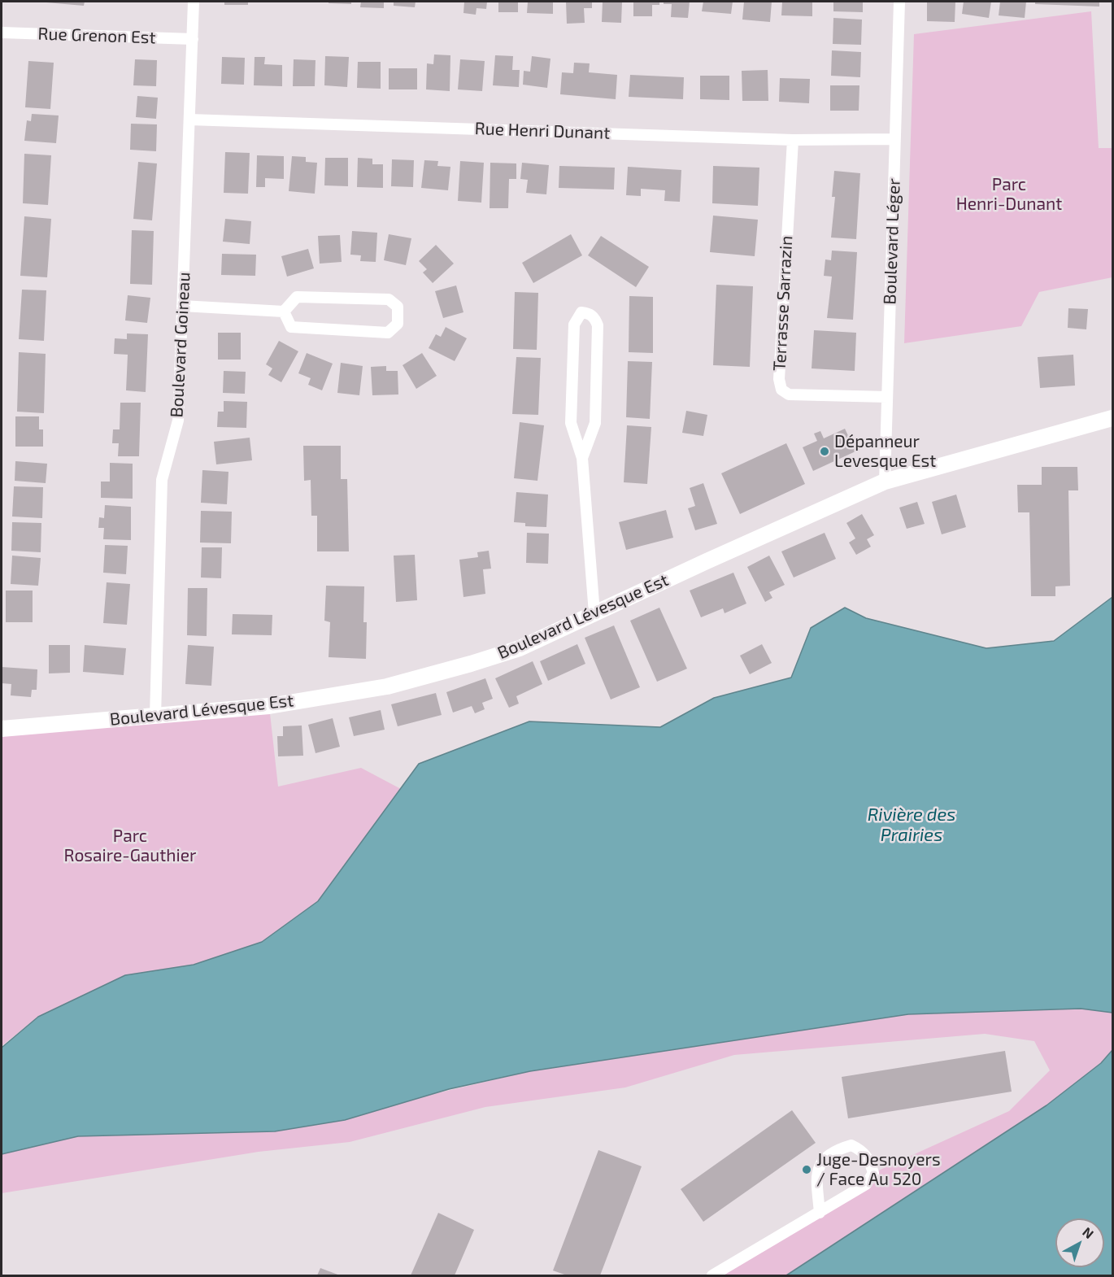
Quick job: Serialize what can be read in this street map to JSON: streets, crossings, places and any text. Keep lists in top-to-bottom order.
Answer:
{
  "streets": {
    "street": [
      "Rue Grenon Est",
      "Rue Henri Dunant",
      "Boulevard Léger",
      "Terrasse Sarrazin",
      "Boulevard Goineau",
      "Boulevard Lévesque Est"
    ]
  },
  "crossings": [
    ["Rue Grenon Est", "Boulevard Goineau"],
    ["Rue Henri Dunant", "Boulevard Léger"],
    ["Rue Henri Dunant", "Terrasse Sarrazin"],
    ["Rue Henri Dunant", "Boulevard Goineau"],
    ["Boulevard Léger", "Terrasse Sarrazin"],
    ["Boulevard Léger", "Boulevard Lévesque Est"],
    ["Boulevard Goineau", "Boulevard Lévesque Est"]
  ],
  "water": ["Rivière des Prairies"],
  "parks": ["Parc Henri-Dunant", "Parc Rosaire-Gauthier"],
  "places": ["Dépanneur Levesque Est", "Juge-Desnoyers / Face Au 520"],
  "north": "top right"
}
